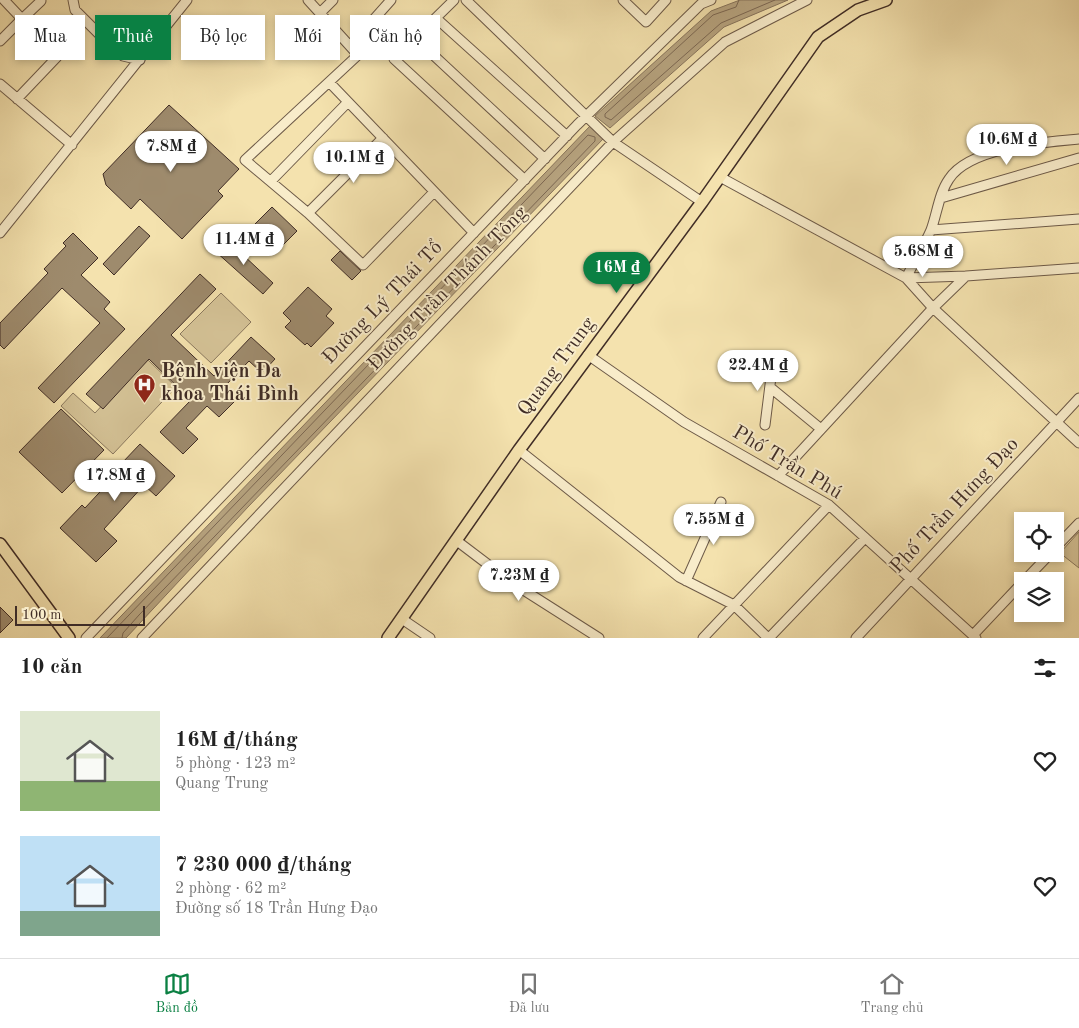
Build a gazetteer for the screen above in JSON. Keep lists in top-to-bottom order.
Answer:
{
  "streets": {
    "main road": ["Quang Trung"],
    "street": [
      "Đường Trần Thánh Tông",
      "Đường Lý Thái Tổ",
      "Phố Trần Phú",
      "Phố Trần Hưng Đạo"
    ]
  },
  "crossings": [
    ["Quang Trung", "Phố Trần Phú"],
    ["Phố Trần Phú", "Phố Trần Hưng Đạo"]
  ],
  "places": {
    "hospital": ["Bệnh viện Đa khoa Thái Bình"]
  },
  "scale_bar": "100 m",
  "page": {
    "chip": [
      "Mua",
      "Thuê",
      "Bộ lọc",
      "Mới",
      "Căn hộ"
    ],
    "price": [
      "10.6M ₫",
      "7.8M ₫",
      "10.1M ₫",
      "11.4M ₫",
      "5.68M ₫",
      "16M ₫",
      "22.4M ₫",
      "17.8M ₫",
      "7.55M ₫",
      "7.23M ₫"
    ],
    "scale": "100 m",
    "heading": "10 căn",
    "list": [
      {
        "name": "16M ₫/tháng",
        "note": "5 phòng · 123 m² · Quang Trung"
      },
      {
        "name": "7 230 000 ₫/tháng",
        "note": "2 phòng · 62 m² · Đường số 18 Trần Hưng Đạo"
      }
    ],
    "tabs": ["Bản đồ", "Đã lưu", "Trang chủ"]
  }
}
